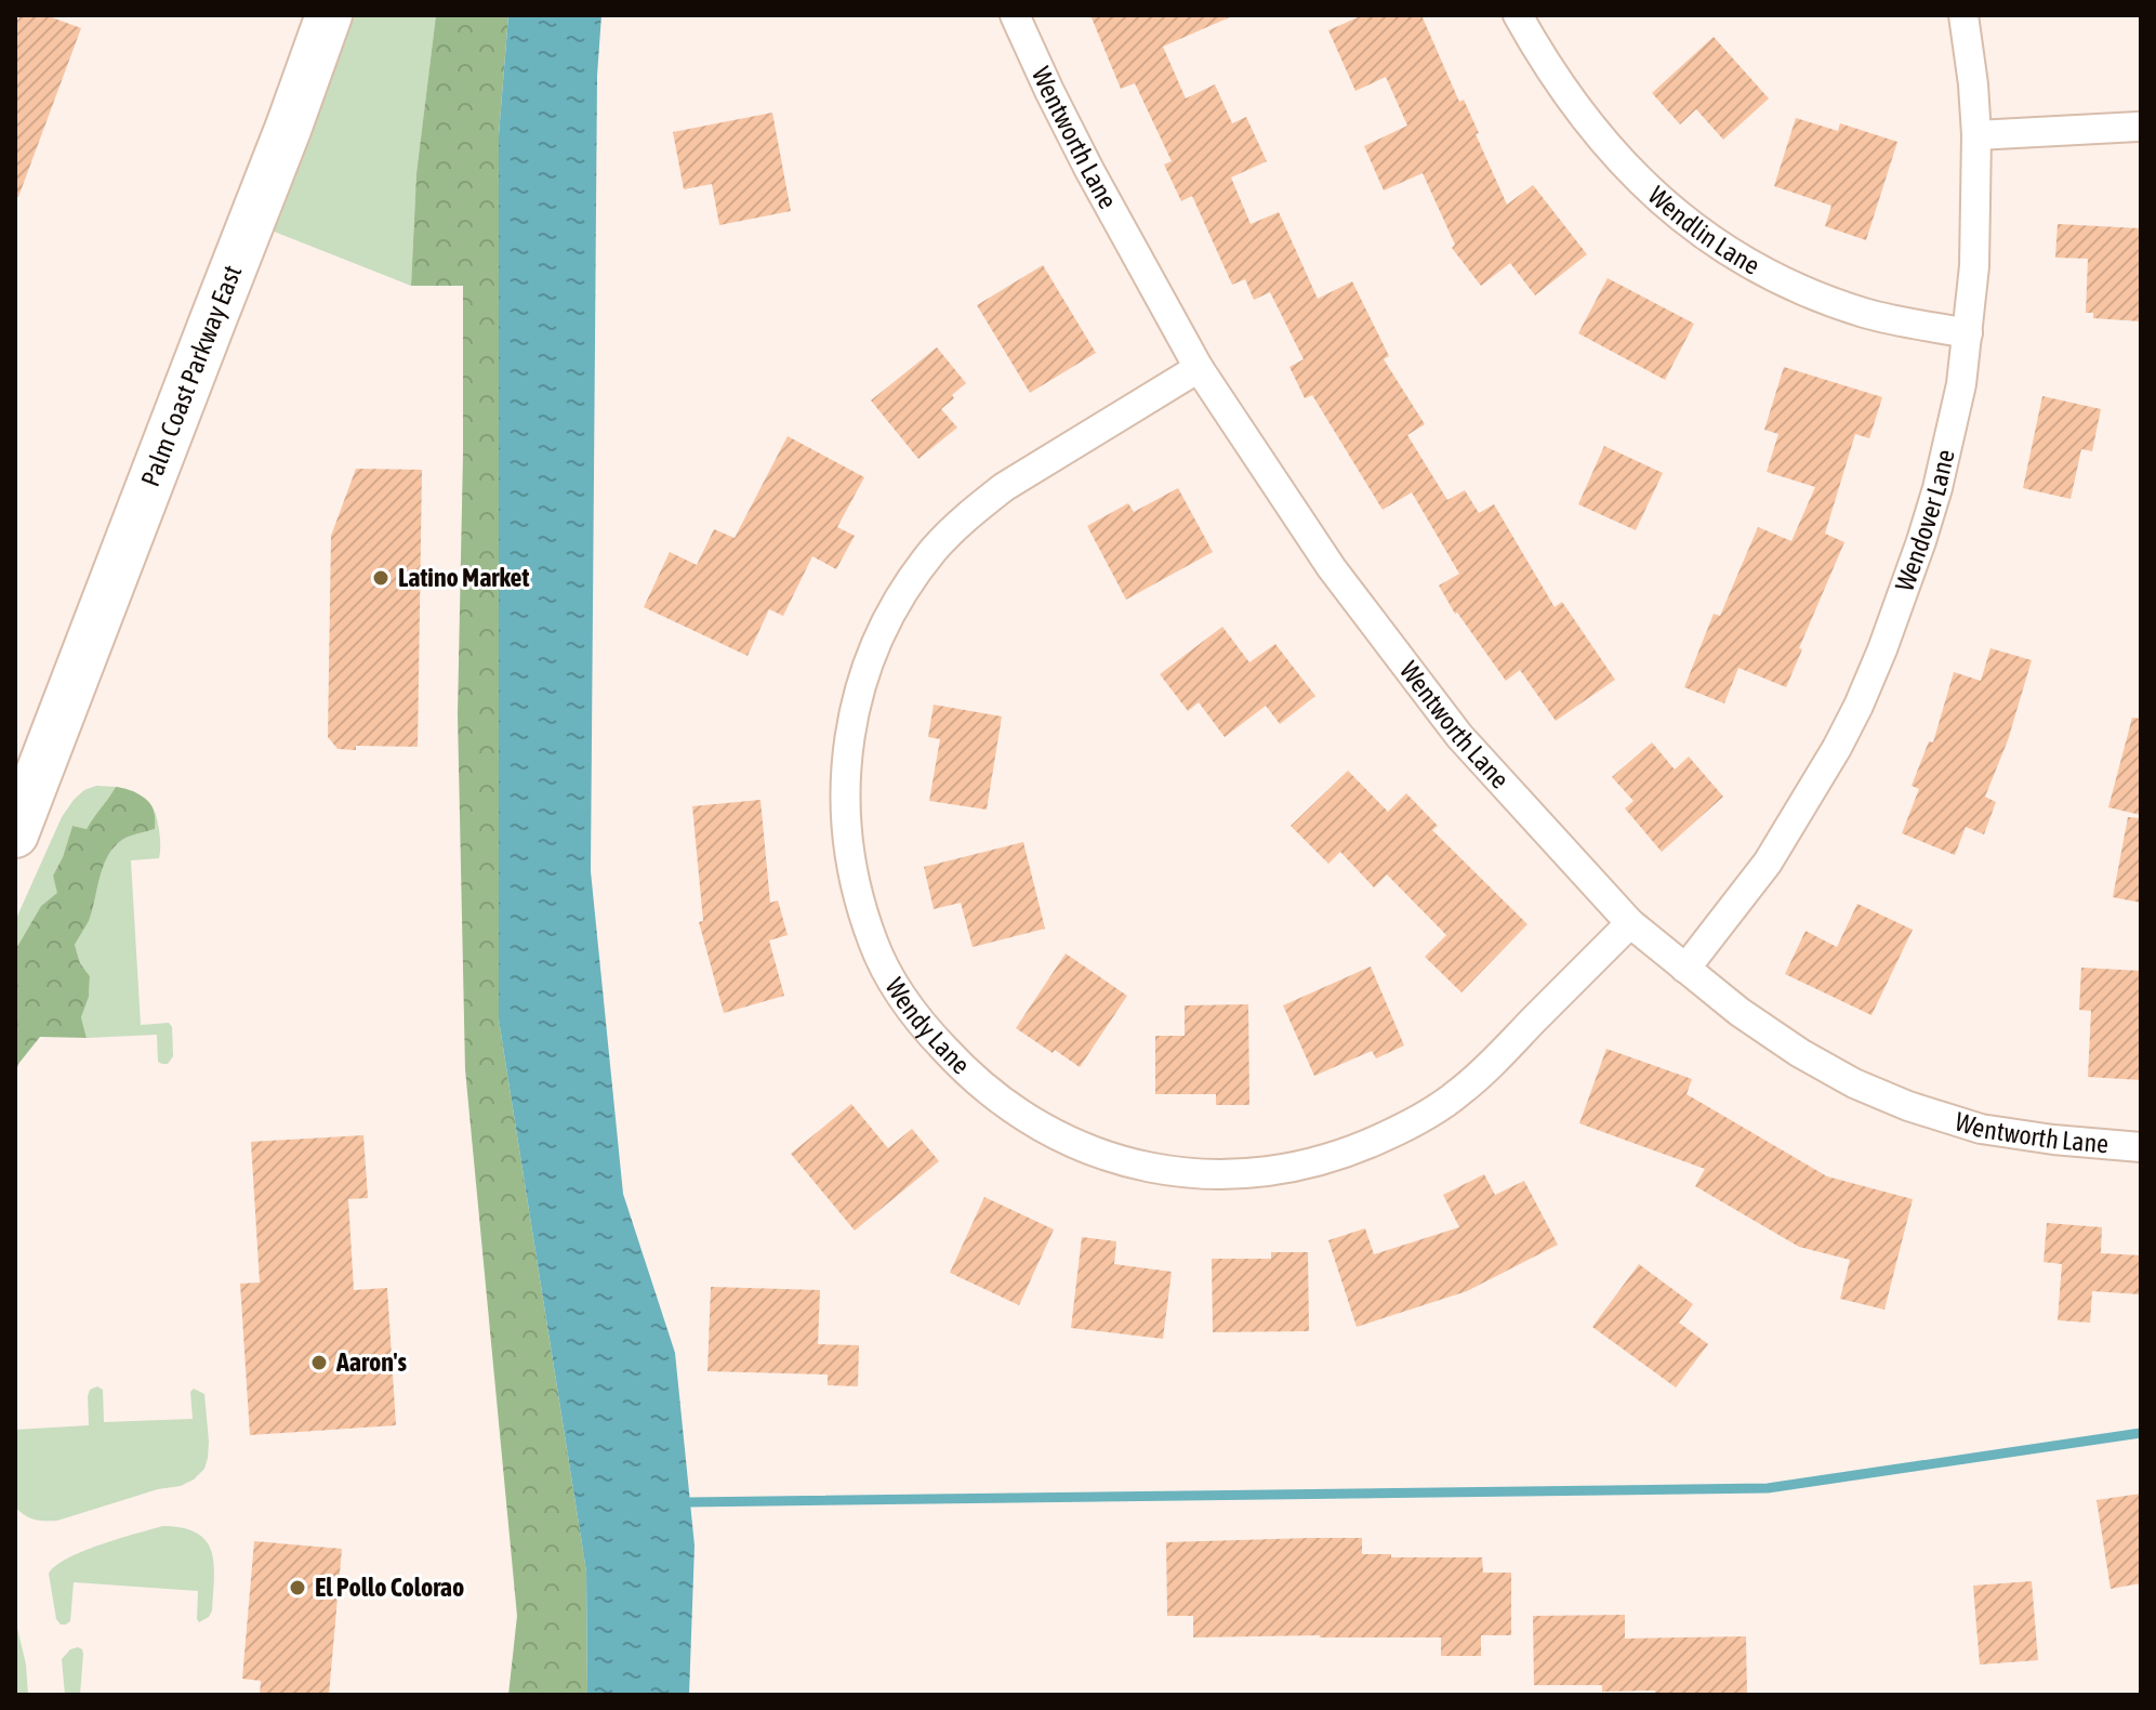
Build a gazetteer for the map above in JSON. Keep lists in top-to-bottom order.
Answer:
{
  "streets": {
    "main road": ["Palm Coast Parkway East"],
    "street": [
      "Wentworth Lane",
      "Wendlin Lane",
      "Wendover Lane",
      "Wendy Lane"
    ]
  },
  "crossings": [
    ["Wentworth Lane", "Wendover Lane"],
    ["Wentworth Lane", "Wendy Lane"],
    ["Wendlin Lane", "Wendover Lane"]
  ],
  "places": ["Latino Market", "Aaron's", "El Pollo Colorao"]
}
